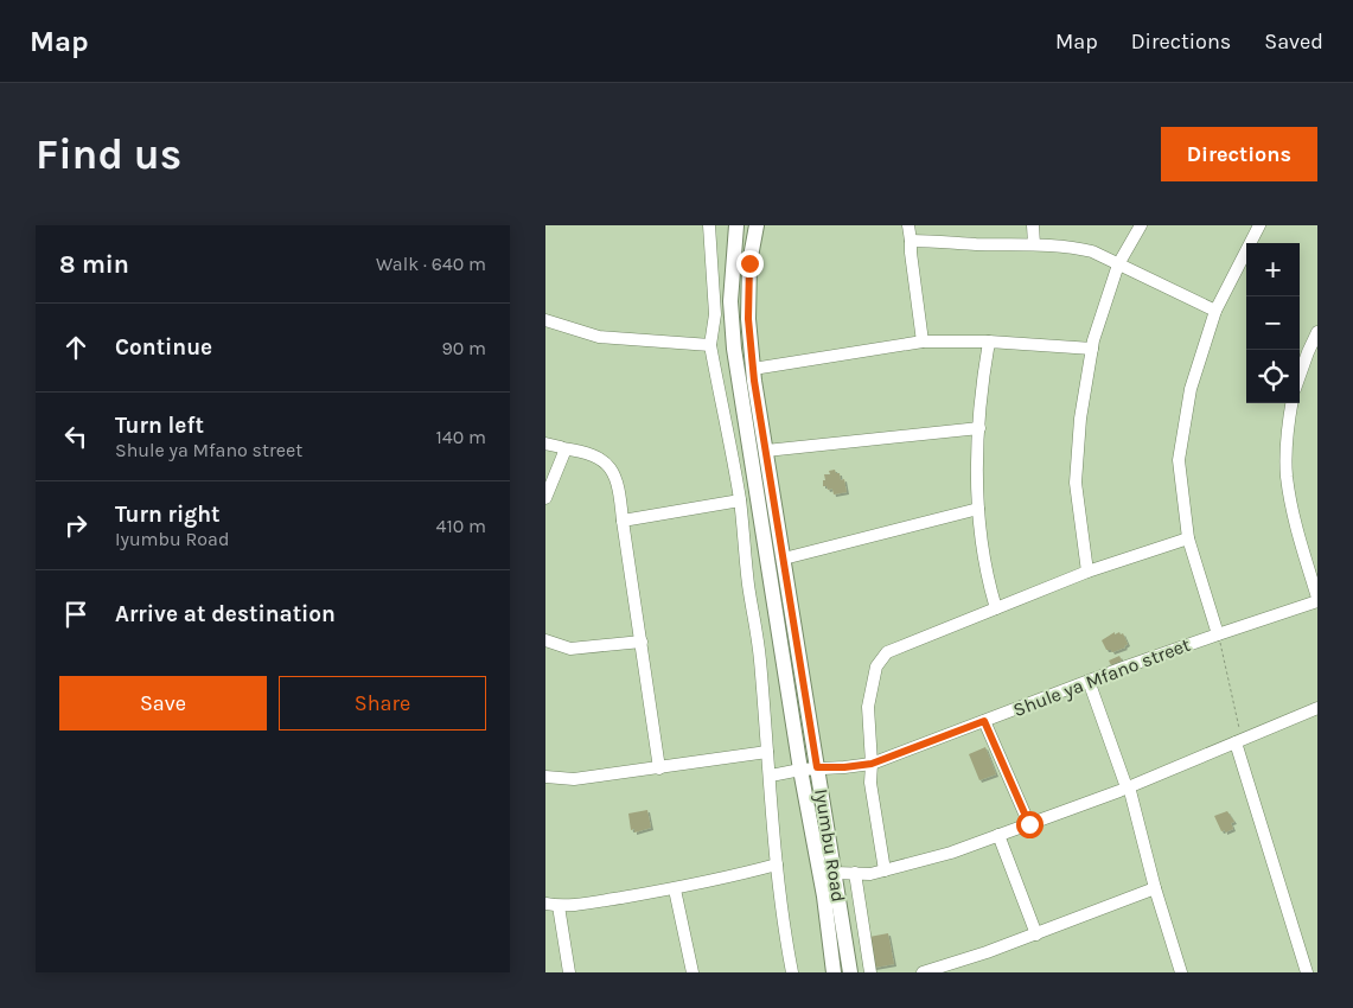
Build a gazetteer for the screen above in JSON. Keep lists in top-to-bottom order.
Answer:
{
  "streets": {
    "main road": ["Iyumbu Road"],
    "street": ["Shule ya Mfano street"]
  },
  "crossings": [
    ["Shule ya Mfano street", "Iyumbu Road"]
  ],
  "page": {
    "header": "Map",
    "nav": ["Map", "Directions", "Saved"],
    "buttons": [
      "Directions",
      ["Save", "Share"]
    ],
    "title": "Find us",
    "heading": ["8 min", "Walk · 640 m"],
    "map_buttons": ["+", "−"],
    "list": [
      ["Continue", "90 m"],
      ["Turn left", "Shule ya Mfano street", "140 m"],
      ["Turn right", "Iyumbu Road", "410 m"],
      "Arrive at destination"
    ]
  }
}
